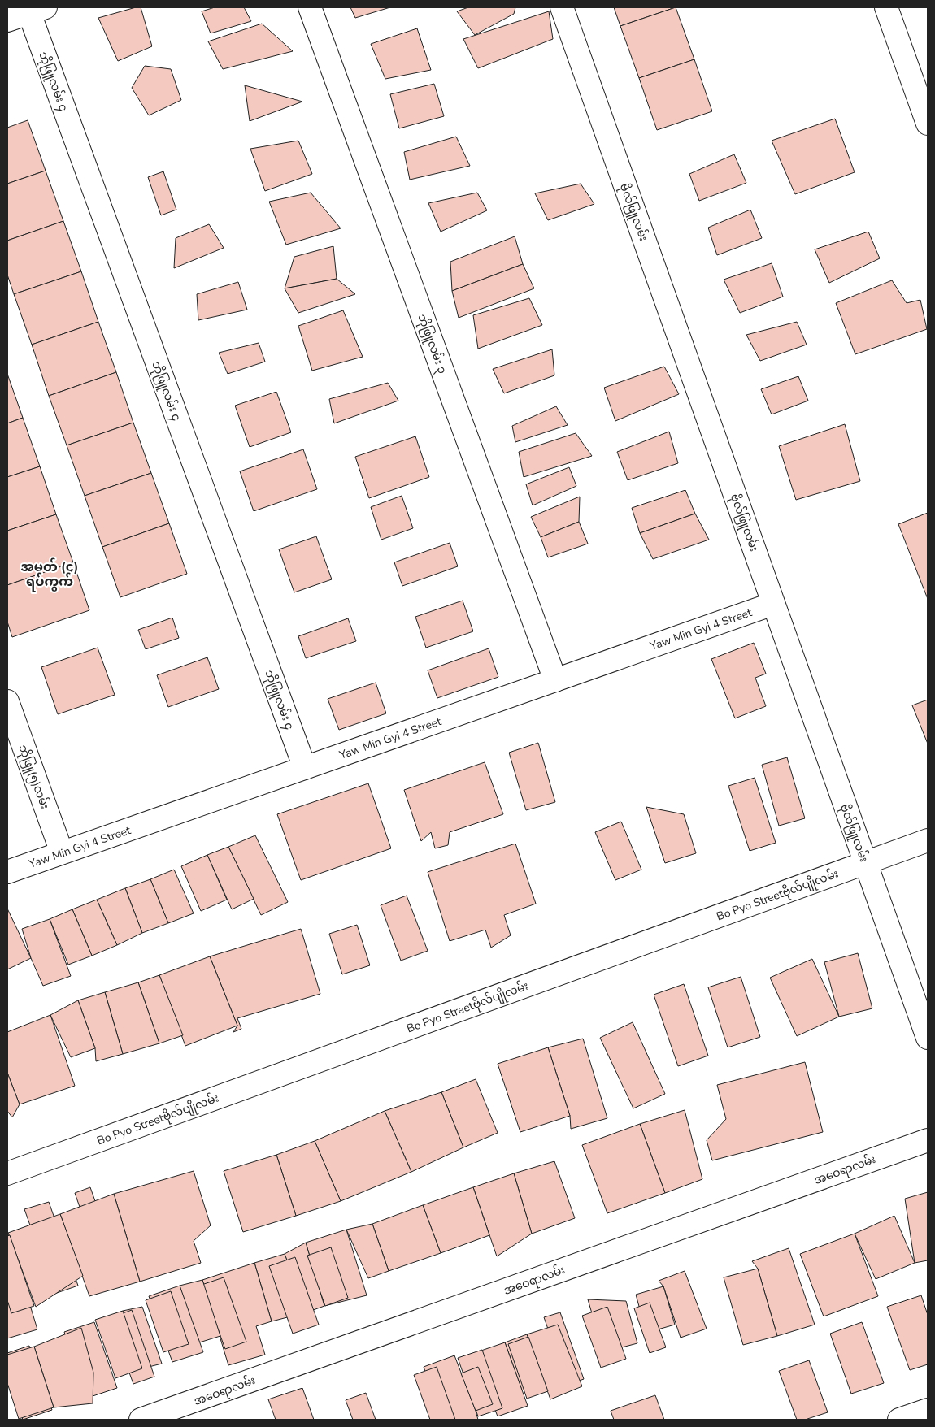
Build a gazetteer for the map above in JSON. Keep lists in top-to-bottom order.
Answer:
{
  "streets": {
    "street": [
      "ဘိုဖြူလမ်း ၄",
      "ဗိုလ်ဖြူလမ်း",
      "ဘိုဖြူလမ်း ၃",
      "Yaw Min Gyi 4 Street",
      "ဘိုဖြူ(၅)လမ်း",
      "Bo Pyo Streetဗိုလ်ပျိုလမ်း",
      "အဝေရာလမ်း"
    ]
  },
  "crossings": [
    ["ဘိုဖြူလမ်း ၄", "Yaw Min Gyi 4 Street"],
    ["ဗိုလ်ဖြူလမ်း", "Yaw Min Gyi 4 Street"],
    ["ဗိုလ်ဖြူလမ်း", "Bo Pyo Streetဗိုလ်ပျိုလမ်း"],
    ["ဘိုဖြူလမ်း ၃", "Yaw Min Gyi 4 Street"],
    ["Yaw Min Gyi 4 Street", "ဘိုဖြူ(၅)လမ်း"]
  ],
  "districts": ["အမှတ် (၄) ရပ်ကွက်"]
}
